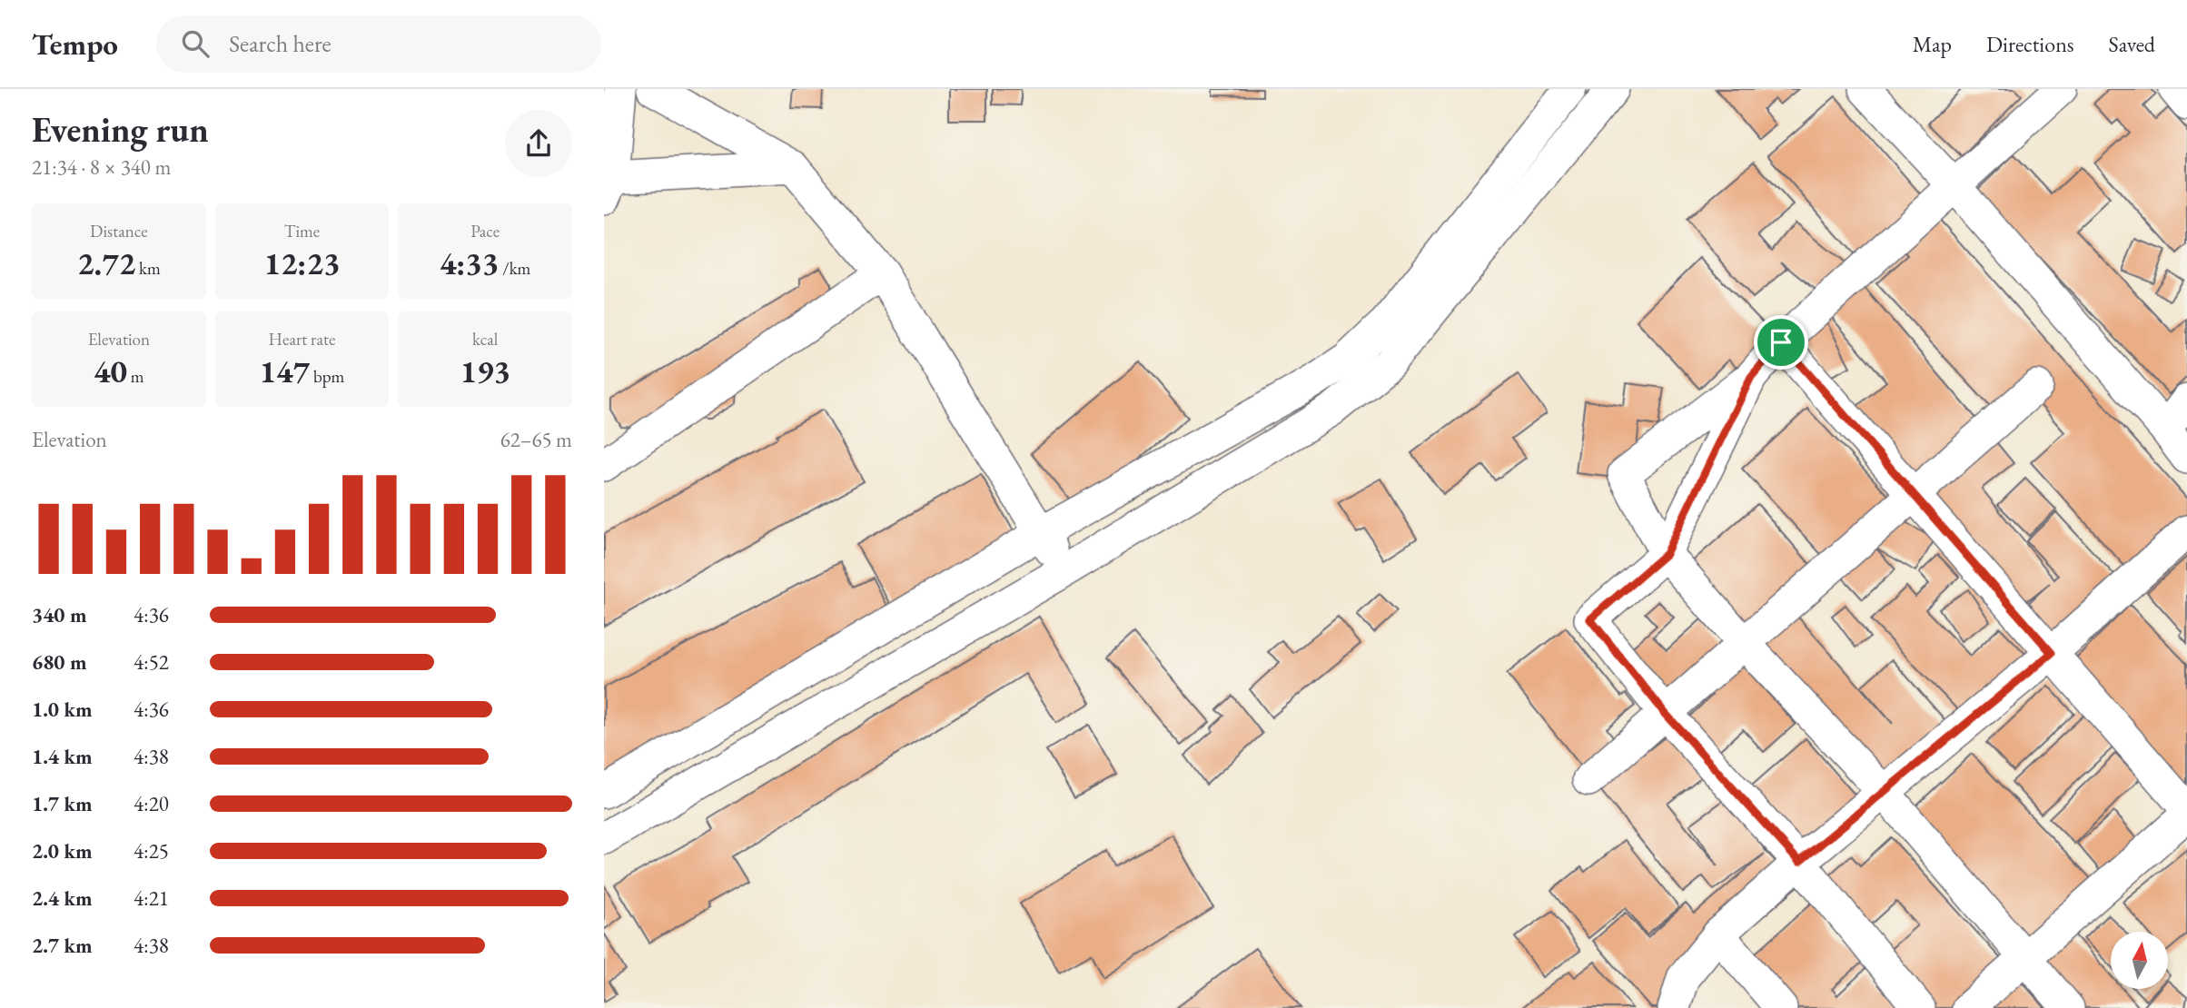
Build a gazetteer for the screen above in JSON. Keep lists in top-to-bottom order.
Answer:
{
  "north": "top",
  "page": {
    "header": "Tempo",
    "search": "Search here",
    "nav": ["Map", "Directions", "Saved"],
    "heading": ["Evening run", "21:34 · 8 × 340 m"],
    "stats": [
      ["Distance", "2.72 km"],
      ["Time", "12:23"],
      ["Pace", "4:33 /km"],
      ["Elevation", "40 m"],
      ["Heart rate", "147 bpm"],
      ["kcal", "193"]
    ],
    "chart": ["Elevation", "62–65 m"],
    "list": [
      {
        "name": "340 m",
        "note": "4:36"
      },
      {
        "name": "680 m",
        "note": "4:52"
      },
      {
        "name": "1.0 km",
        "note": "4:36"
      },
      {
        "name": "1.4 km",
        "note": "4:38"
      },
      {
        "name": "1.7 km",
        "note": "4:20"
      },
      {
        "name": "2.0 km",
        "note": "4:25"
      },
      {
        "name": "2.4 km",
        "note": "4:21"
      },
      {
        "name": "2.7 km",
        "note": "4:38"
      }
    ]
  }
}
